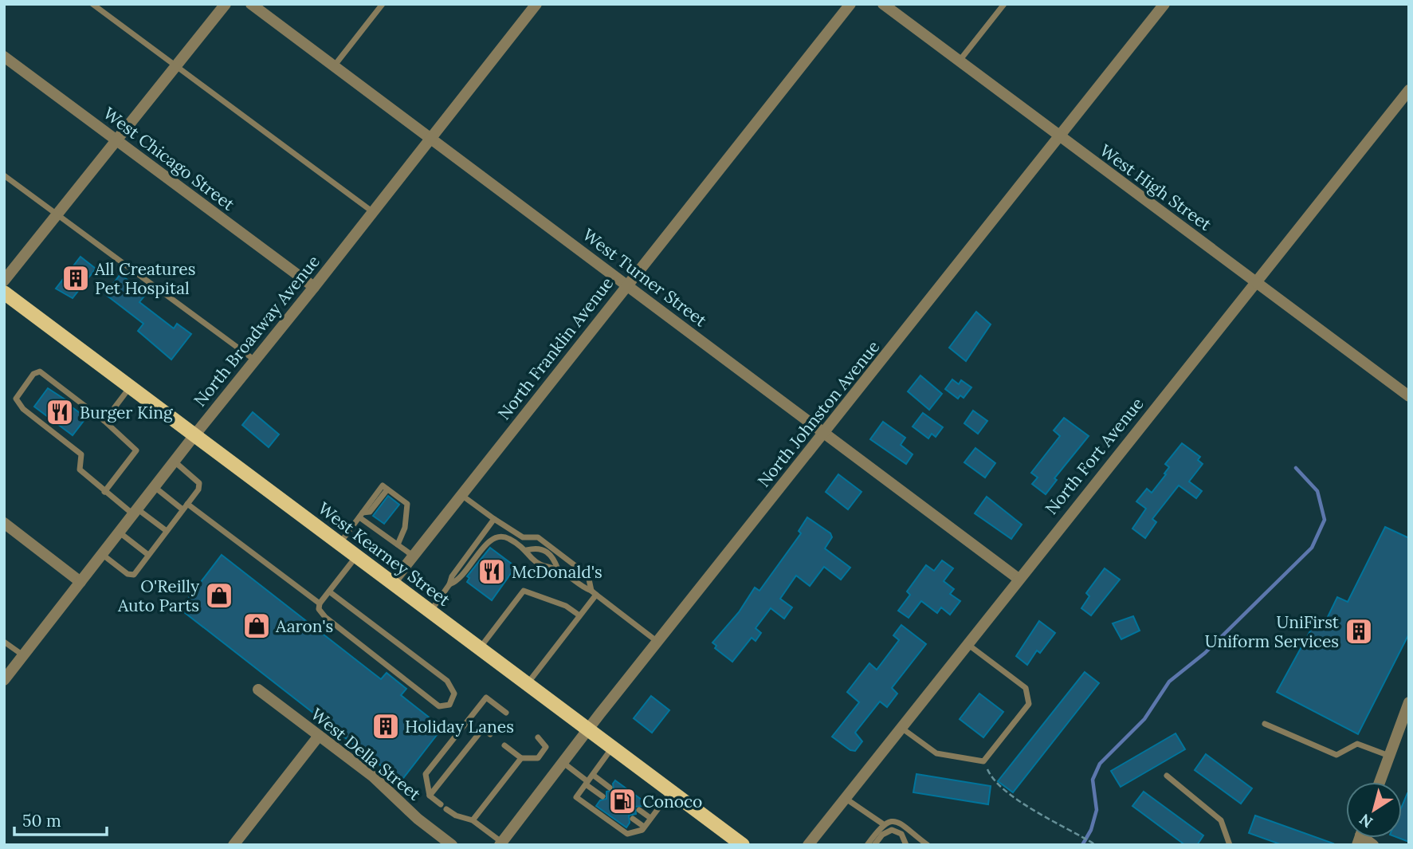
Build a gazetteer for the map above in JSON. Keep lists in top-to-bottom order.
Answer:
{
  "streets": {
    "main road": ["West Kearney Street"],
    "street": [
      "West Chicago Street",
      "West High Street",
      "West Turner Street",
      "North Broadway Avenue",
      "North Franklin Avenue",
      "North Johnston Avenue",
      "North Fort Avenue",
      "West Della Street"
    ]
  },
  "crossings": [
    ["West Chicago Street", "North Broadway Avenue"],
    ["West High Street", "North Johnston Avenue"],
    ["West High Street", "North Fort Avenue"],
    ["West Turner Street", "North Broadway Avenue"],
    ["West Turner Street", "North Franklin Avenue"],
    ["West Turner Street", "North Johnston Avenue"],
    ["West Turner Street", "North Fort Avenue"],
    ["North Broadway Avenue", "West Kearney Street"],
    ["North Franklin Avenue", "West Kearney Street"],
    ["North Johnston Avenue", "West Kearney Street"]
  ],
  "places": {
    "building": ["All Creatures Pet Hospital", "UniFirst Uniform Services", "Holiday Lanes"],
    "restaurant": ["Burger King", "McDonald's"],
    "shop": ["O'Reilly Auto Parts", "Aaron's"],
    "fuel station": ["Conoco"]
  },
  "scale_bar": "50 m",
  "north": "bottom left"
}
